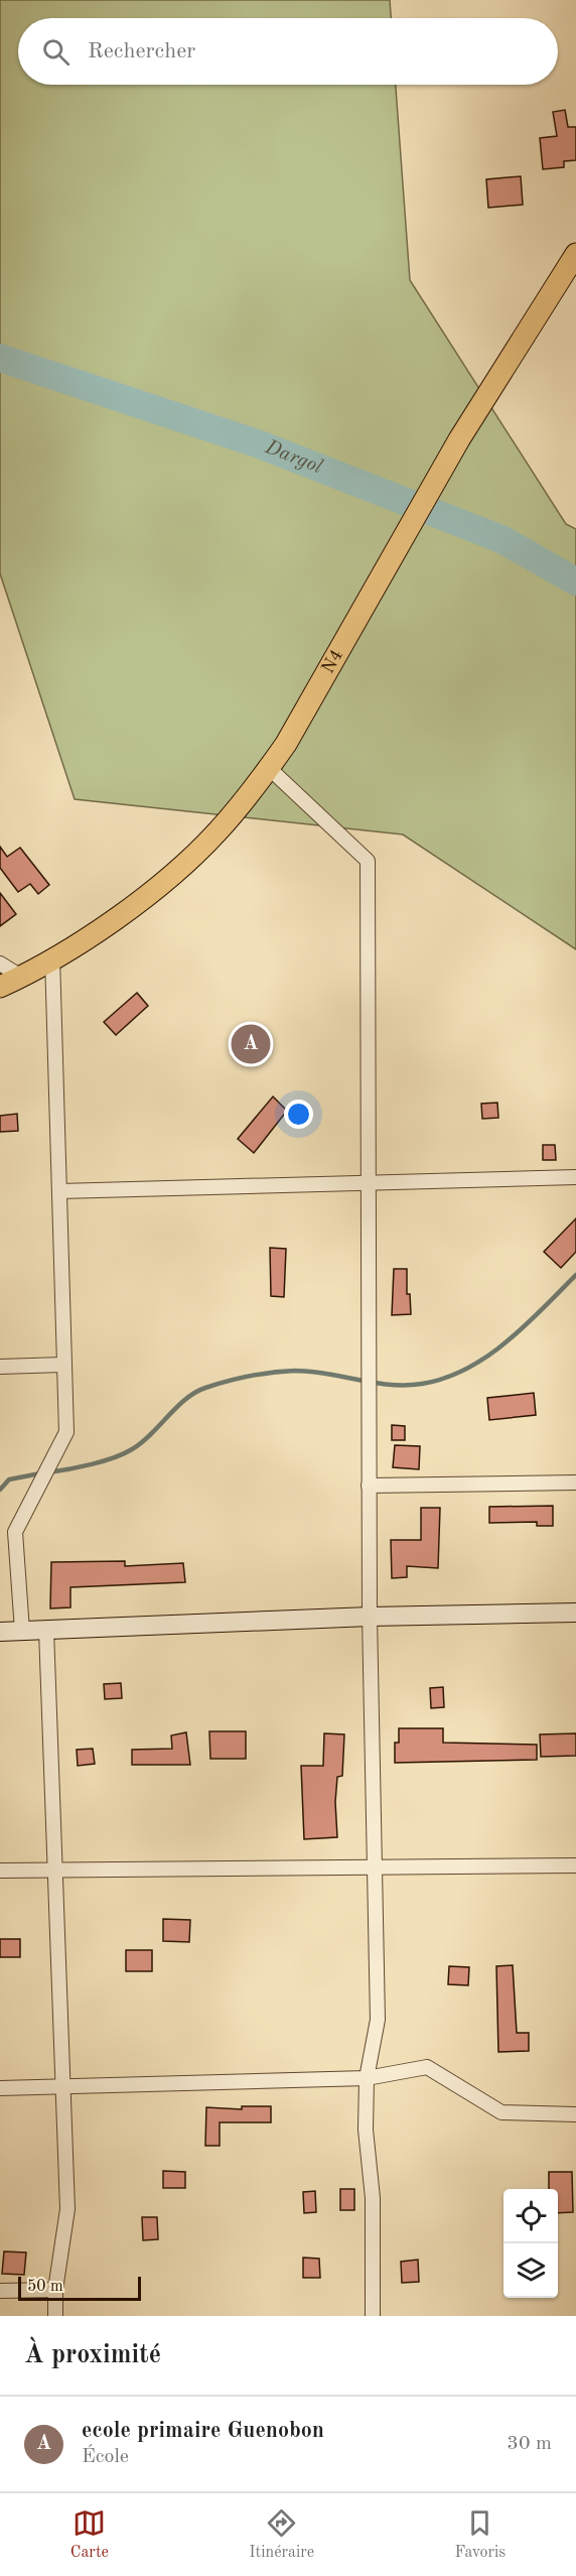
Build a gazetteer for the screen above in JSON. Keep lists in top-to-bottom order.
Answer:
{
  "streets": {
    "main road": ["N4"]
  },
  "water": ["Dargol"],
  "scale_bar": "50 m",
  "page": {
    "search": "Rechercher",
    "pins": "A",
    "scale": "50 m",
    "heading": "À proximité",
    "list": [
      {
        "mark": "A",
        "name": "ecole primaire Guenobon",
        "note": "École",
        "value": "30 m"
      }
    ],
    "nav": ["Carte", "Itinéraire", "Favoris"]
  }
}
